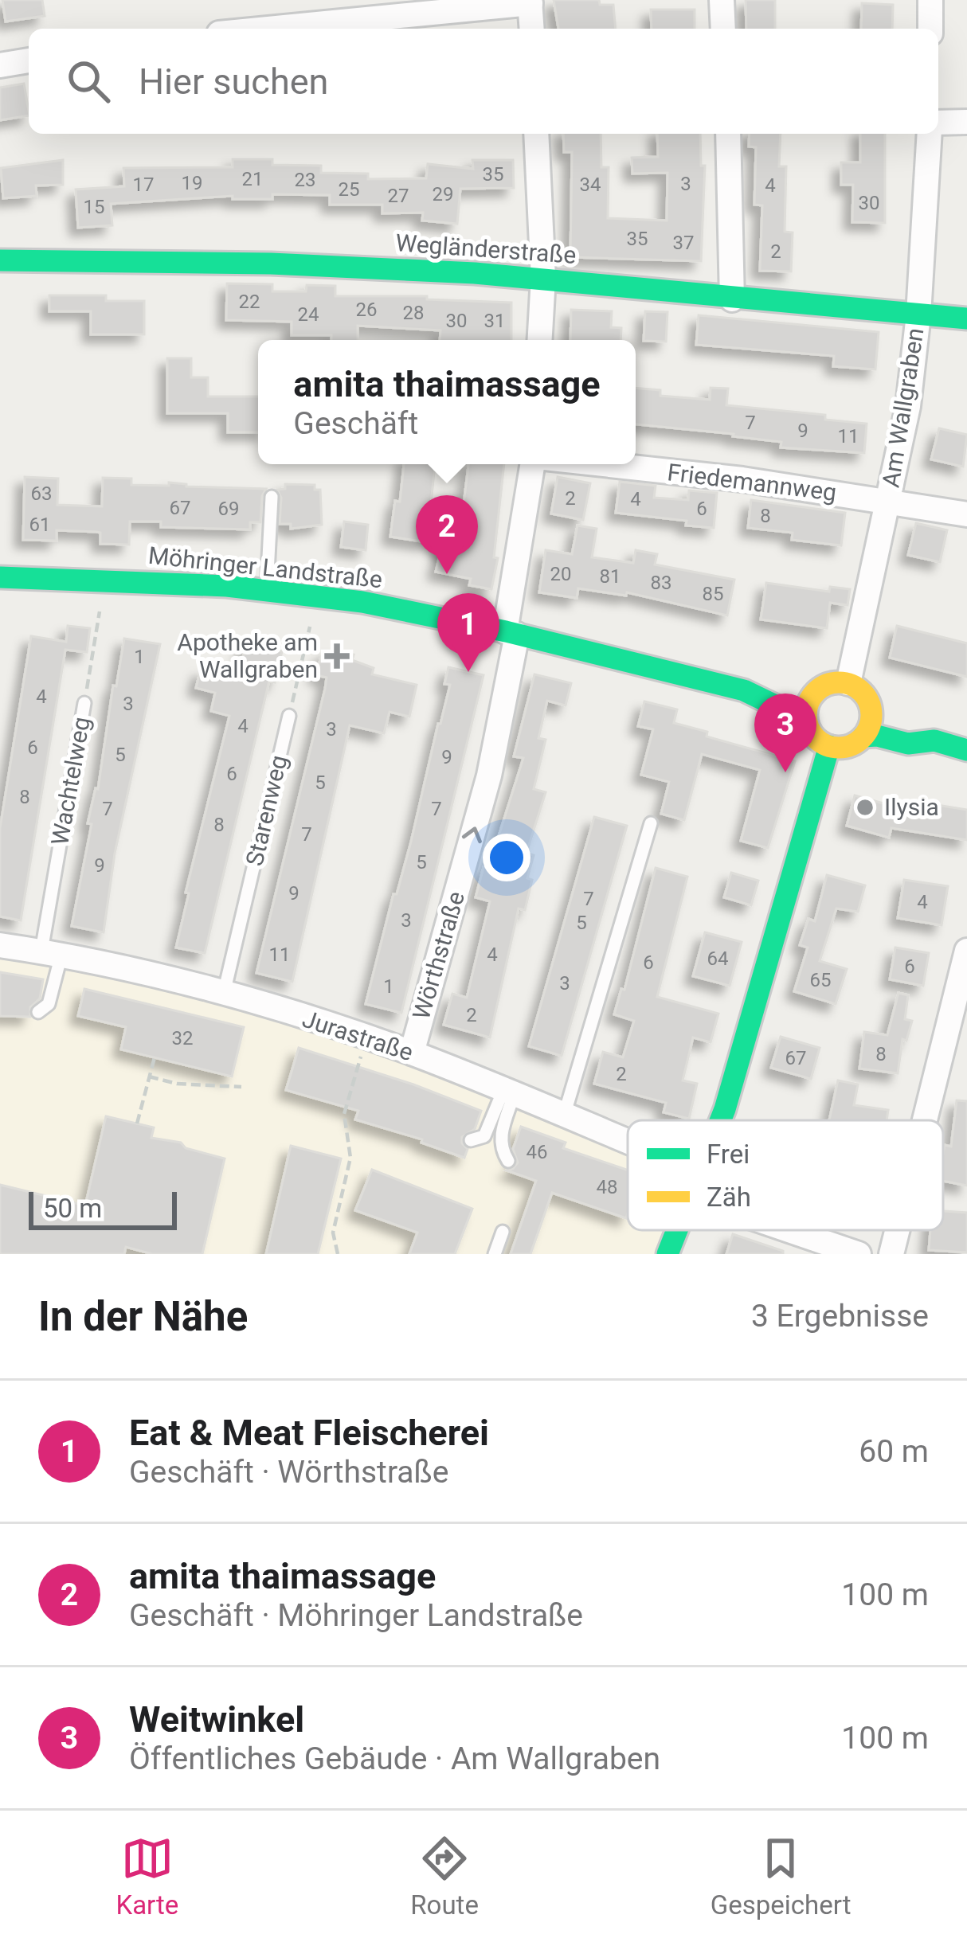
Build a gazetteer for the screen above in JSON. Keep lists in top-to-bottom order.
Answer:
{
  "streets": {
    "street": [
      "Wegländerstraße",
      "Am Wallgraben",
      "Friedemannweg",
      "Möhringer Landstraße",
      "Wörthstraße",
      "Jurastraße"
    ],
    "lane": ["Wachtelweg", "Starenweg"]
  },
  "crossings": [
    ["Wegländerstraße", "Am Wallgraben"],
    ["Am Wallgraben", "Friedemannweg"],
    ["Am Wallgraben", "Möhringer Landstraße"],
    ["Möhringer Landstraße", "Wörthstraße"],
    ["Wachtelweg", "Jurastraße"],
    ["Starenweg", "Jurastraße"],
    ["Wörthstraße", "Jurastraße"]
  ],
  "one_way": ["Wörthstraße"],
  "places": {
    "health": ["Apotheke am Wallgraben"],
    "other": ["Ilysia"]
  },
  "house_numbers": [
    "35",
    "21",
    "23",
    "19",
    "3",
    "17",
    "34",
    "4",
    "25",
    "29",
    "27",
    "30",
    "15",
    "35",
    "37",
    "2",
    "22",
    "26",
    "28",
    "24",
    "30",
    "31",
    "7",
    "9",
    "11",
    "63",
    "2",
    "4",
    "67",
    "69",
    "6",
    "8",
    "61",
    "20",
    "81",
    "83",
    "85",
    "1",
    "4",
    "3",
    "4",
    "3",
    "6",
    "5",
    "9",
    "6",
    "5",
    "8",
    "7",
    "7",
    "8",
    "7",
    "5",
    "9",
    "9",
    "7",
    "4",
    "3",
    "5",
    "11",
    "4",
    "64",
    "6",
    "6",
    "65",
    "3",
    "1",
    "2",
    "32",
    "8",
    "67",
    "2",
    "46",
    "48"
  ],
  "legend": ["Frei", "Zäh"],
  "scale_bar": "50 m",
  "page": {
    "search": "Hier suchen",
    "popup": ["amita thaimassage", "Geschäft"],
    "pins": ["2", "1", "3"],
    "scale": "50 m",
    "heading": ["In der Nähe", "3 Ergebnisse"],
    "list": [
      {
        "mark": "1",
        "name": "Eat & Meat Fleischerei",
        "note": "Geschäft · Wörthstraße",
        "value": "60 m"
      },
      {
        "mark": "2",
        "name": "amita thaimassage",
        "note": "Geschäft · Möhringer Landstraße",
        "value": "100 m"
      },
      {
        "mark": "3",
        "name": "Weitwinkel",
        "note": "Öffentliches Gebäude · Am Wallgraben",
        "value": "100 m"
      }
    ],
    "nav": ["Karte", "Route", "Gespeichert"]
  }
}
